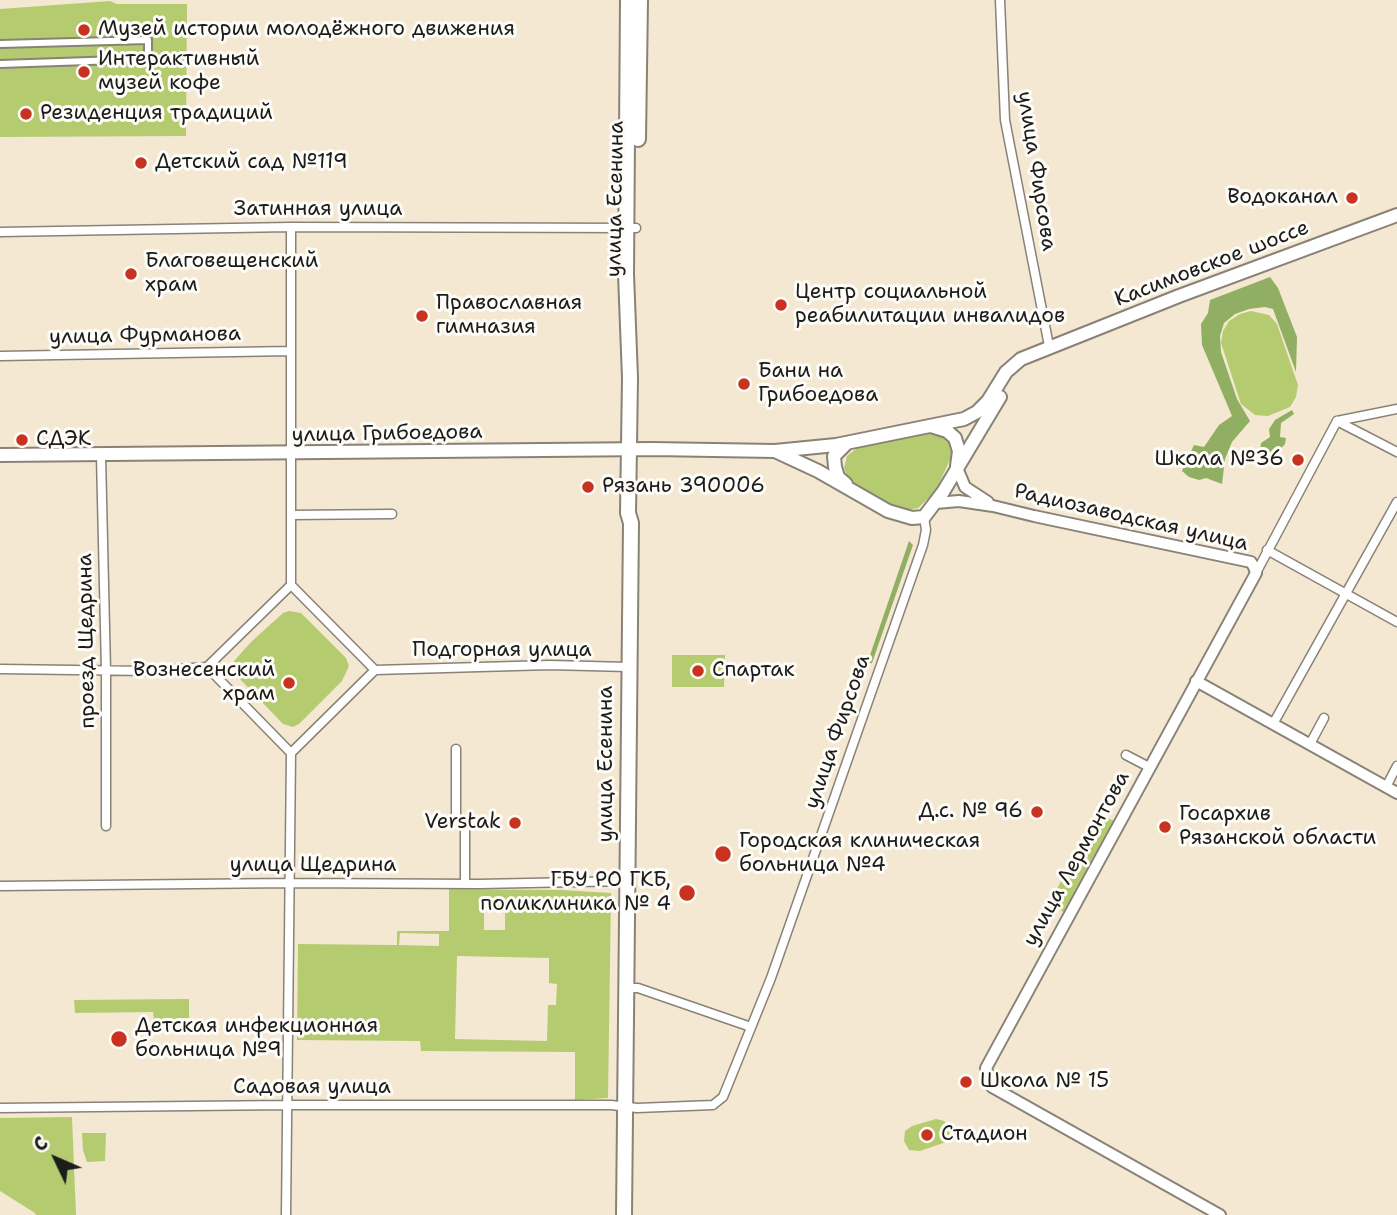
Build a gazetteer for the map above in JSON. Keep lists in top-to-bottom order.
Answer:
{
  "streets": {
    "main road": ["улица Есенина", "Касимовское шоссе", "улица Грибоедова"],
    "street": [
      "улица Фирсова",
      "Затинная улица",
      "улица Фурманова",
      "Радиозаводская улица",
      "проезд Щедрина",
      "Подгорная улица",
      "улица Лермонтова",
      "улица Щедрина",
      "Садовая улица"
    ]
  },
  "crossings": [
    ["улица Фирсова", "улица Есенина"],
    ["улица Фирсова", "Касимовское шоссе"],
    ["улица Фирсова", "Садовая улица"],
    ["улица Есенина", "Затинная улица"],
    ["улица Есенина", "улица Грибоедова"],
    ["улица Есенина", "Подгорная улица"],
    ["улица Есенина", "улица Щедрина"],
    ["улица Есенина", "Садовая улица"],
    ["Касимовское шоссе", "улица Грибоедова"],
    ["улица Грибоедова", "проезд Щедрина"],
    ["Радиозаводская улица", "улица Лермонтова"]
  ],
  "places": [
    "Музей истории молодёжного движения",
    "Интерактивный музей кофе",
    "Резиденция традиций",
    "Детский сад №119",
    "Водоканал",
    "Благовещенский храм",
    "Центр социальной реабилитации инвалидов",
    "Православная гимназия",
    "Бани на Грибоедова",
    "СДЭК",
    "Школа №36",
    "Рязань 390006",
    "Спартак",
    "Вознесенский храм",
    "Д.с. № 96",
    "Verstak",
    "Госархив Рязанской области",
    "Городская клиническая больница №4",
    "ГБУ РО ГКБ, поликлиника № 4",
    "Детская инфекционная больница №9",
    "Школа № 15",
    "Стадион"
  ],
  "north": "top left"
}
